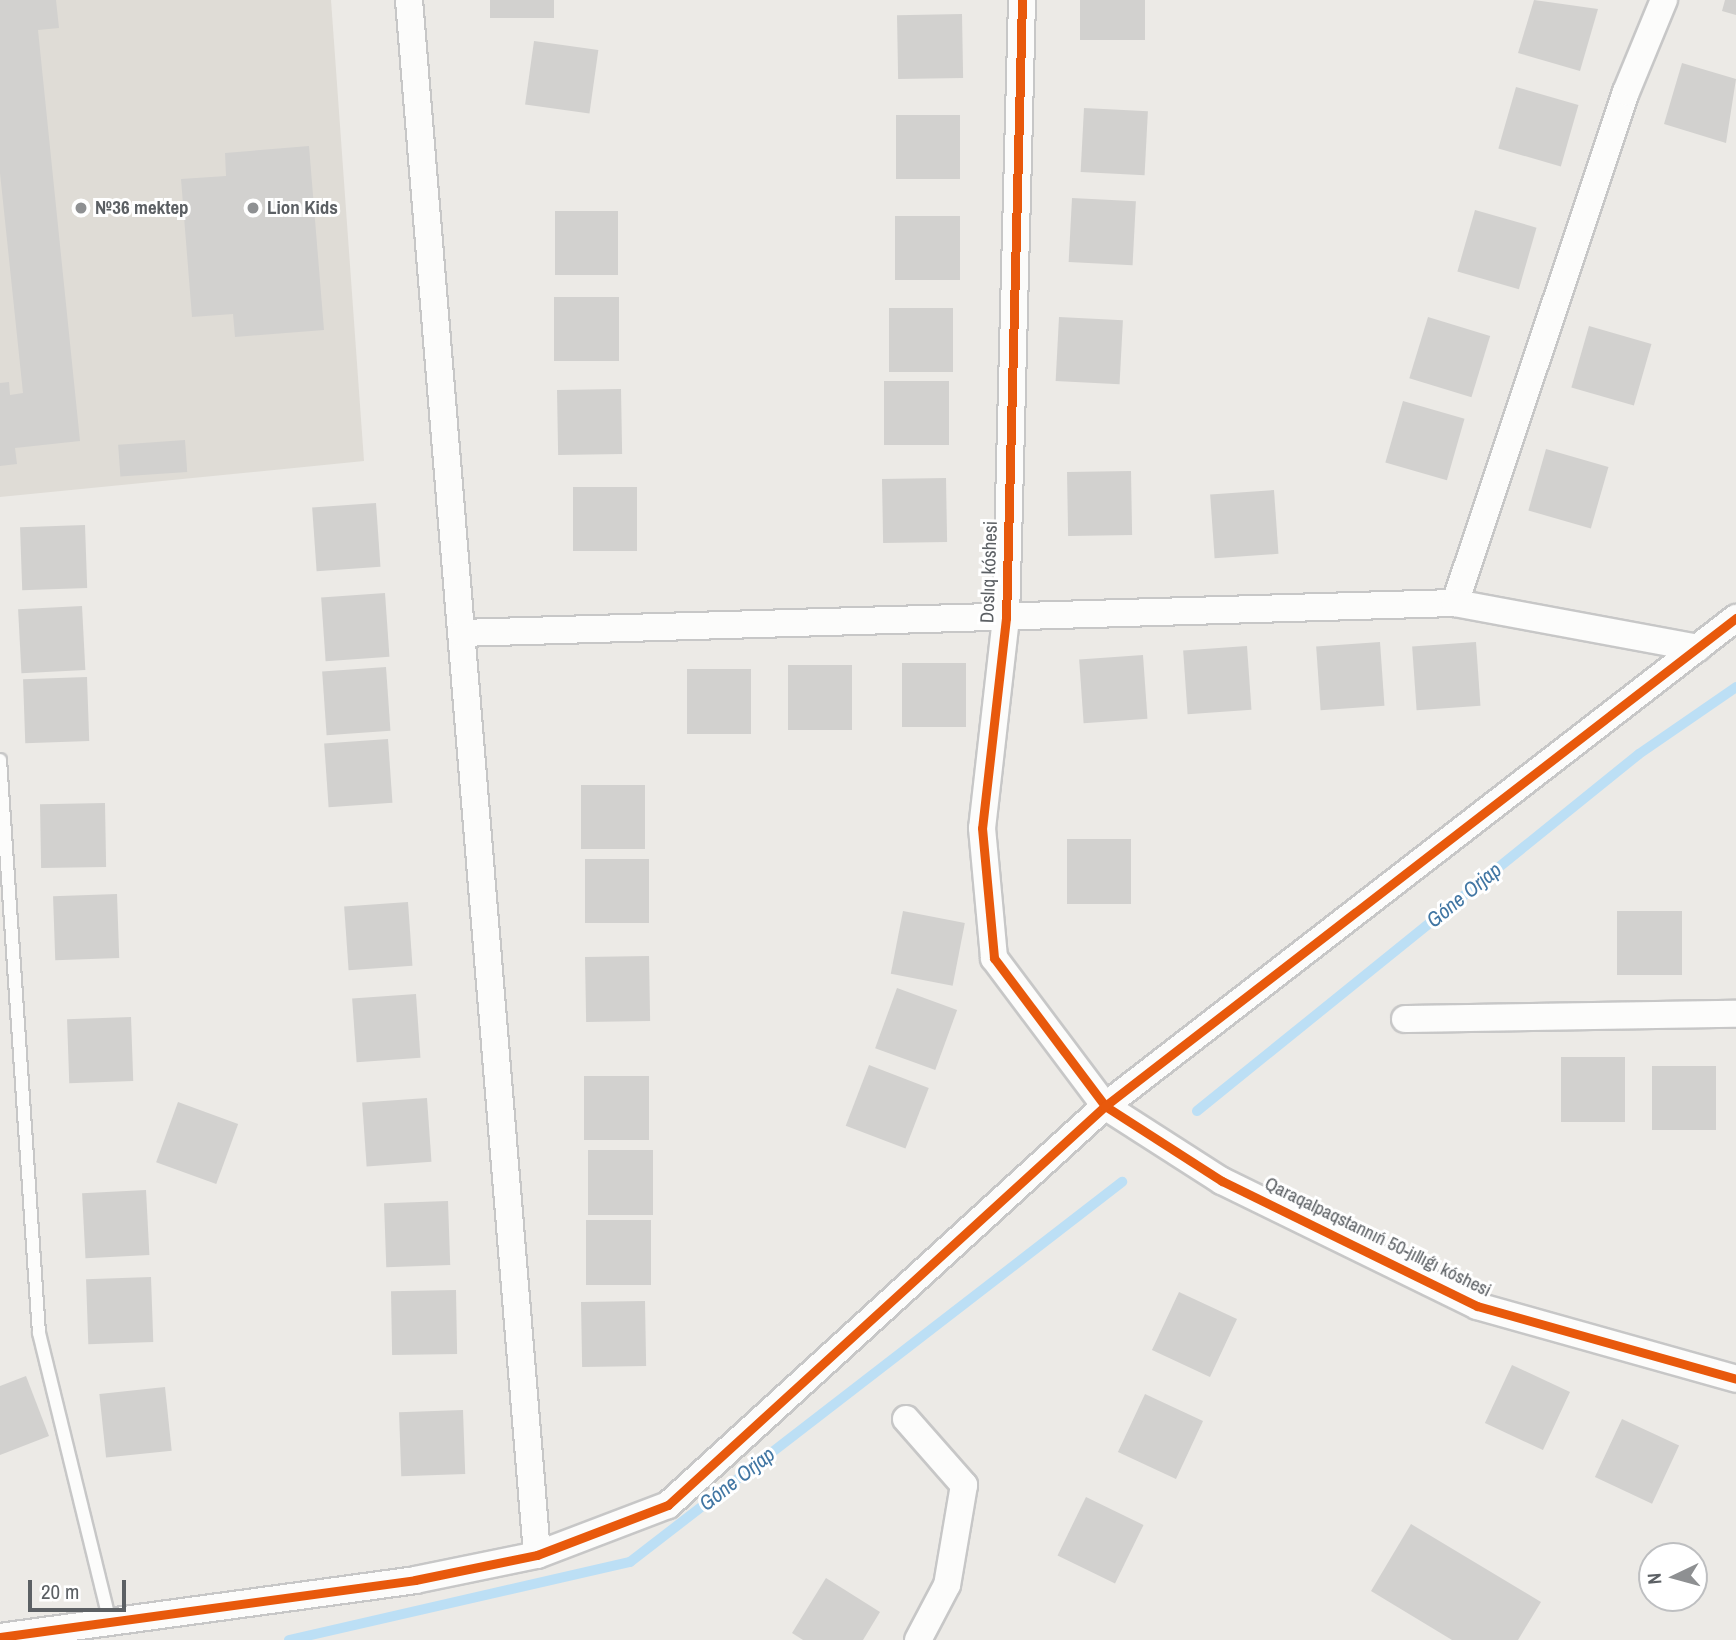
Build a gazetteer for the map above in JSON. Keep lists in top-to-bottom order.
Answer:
{
  "streets": {
    "street": ["Doslıq kóshesi", "Qaraqalpaqstannıń 50-jıllıǵı kóshesi"]
  },
  "crossings": [
    ["Doslıq kóshesi", "Qaraqalpaqstannıń 50-jıllıǵı kóshesi"]
  ],
  "water": ["Góne Orjap"],
  "places": ["№36 mektep", "Lion Kids"],
  "scale_bar": "20 m",
  "north": "left"
}
